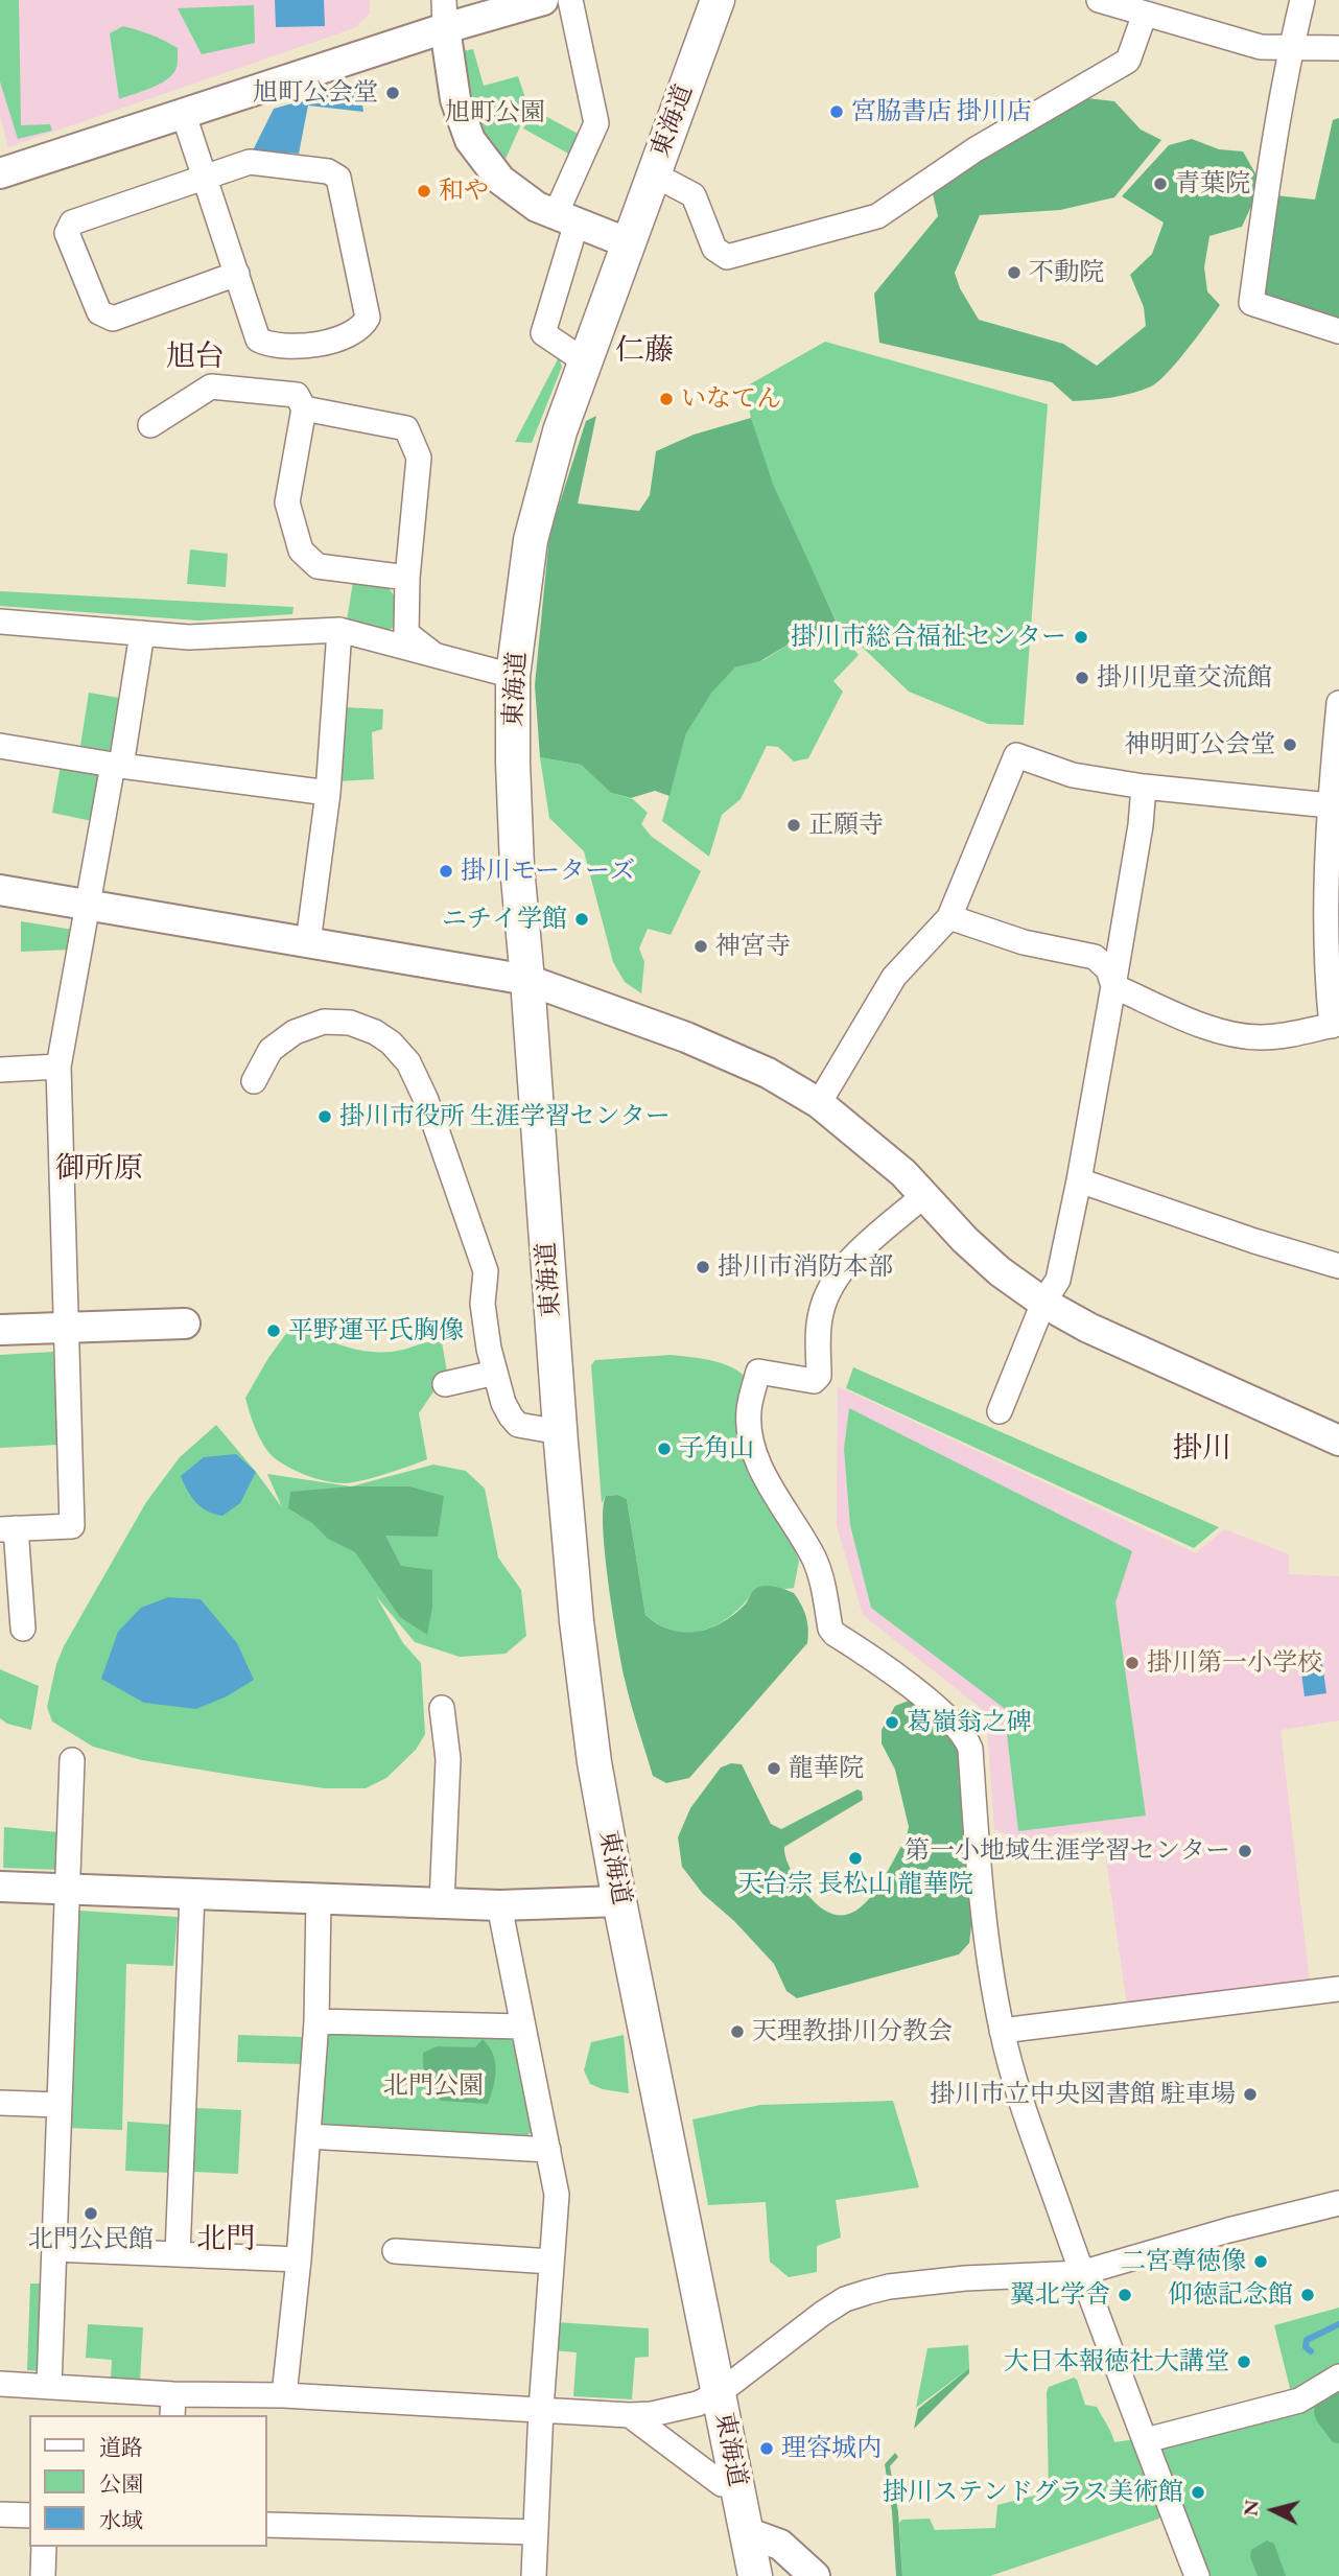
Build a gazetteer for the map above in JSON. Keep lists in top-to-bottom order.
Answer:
{
  "streets": {
    "main road": ["東海道"]
  },
  "districts": [
    "仁藤",
    "旭台",
    "御所原",
    "掛川",
    "北門"
  ],
  "parks": ["旭町公園", "北門公園"],
  "places": [
    "旭町公会堂",
    "宮脇書店 掛川店",
    "青葉院",
    "和や",
    "不動院",
    "いなてん",
    "掛川市総合福祉センター",
    "掛川児童交流館",
    "神明町公会堂",
    "正願寺",
    "掛川モーターズ",
    "ニチイ学館",
    "神宮寺",
    "掛川市役所 生涯学習センター",
    "掛川市消防本部",
    "平野運平氏胸像",
    "子角山",
    "掛川第一小学校",
    "葛嶺翁之碑",
    "龍華院",
    "第一小地域生涯学習センター",
    "天台宗 長松山 龍華院",
    "天理教掛川分教会",
    "掛川市立中央図書館 駐車場",
    "北門公民館",
    "二宮尊徳像",
    "翼北学舎",
    "仰徳記念館",
    "大日本報徳社大講堂",
    "理容城内",
    "掛川ステンドグラス美術館"
  ],
  "legend": ["道路", "公園", "水域"],
  "north": "left"
}
